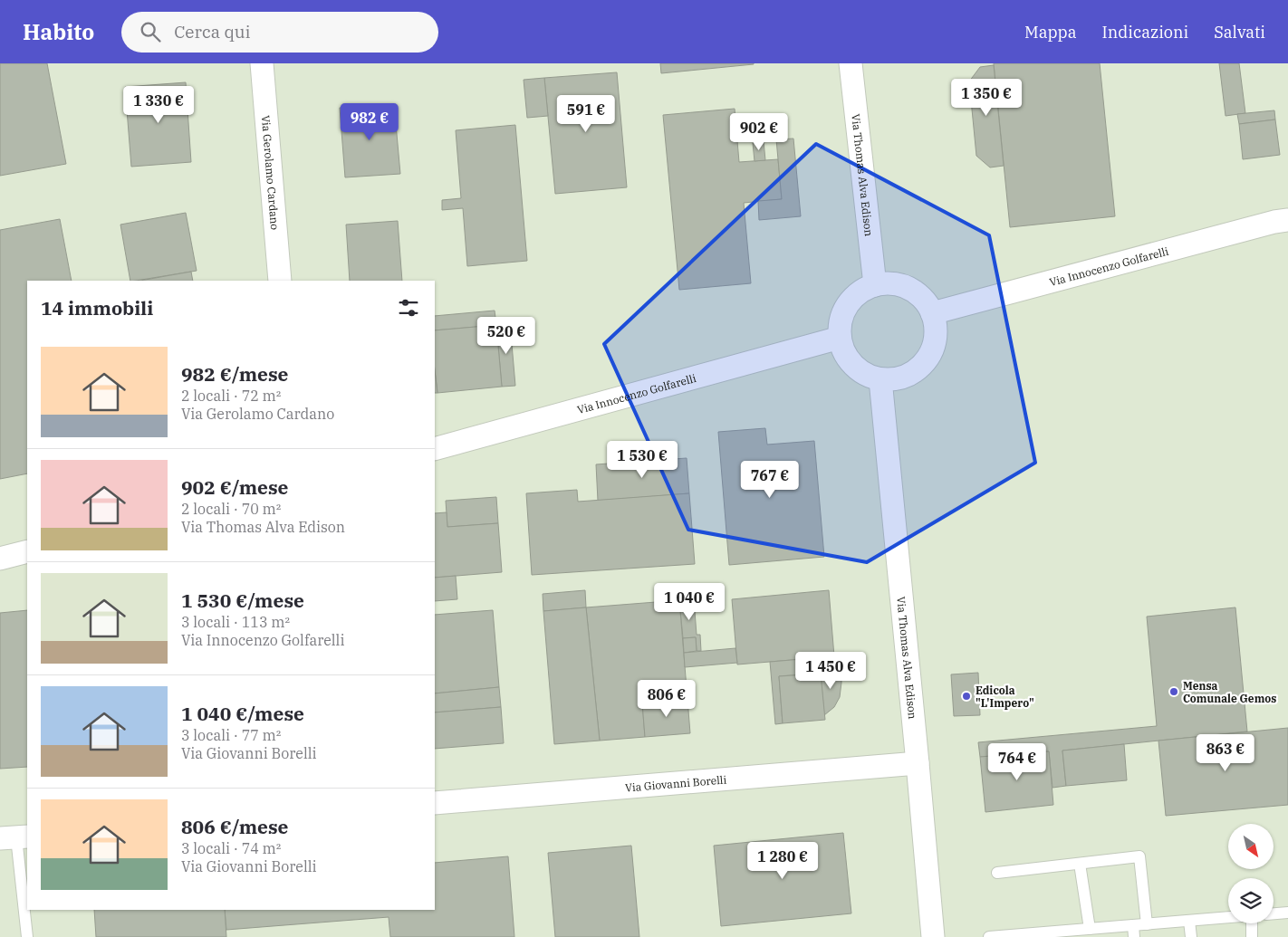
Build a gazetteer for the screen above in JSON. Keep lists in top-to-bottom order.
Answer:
{
  "streets": {
    "street": [
      "Via Gerolamo Cardano",
      "Via Thomas Alva Edison",
      "Via Innocenzo Golfarelli",
      "Via Giovanni Borelli"
    ]
  },
  "crossings": [
    ["Via Thomas Alva Edison", "Via Innocenzo Golfarelli"],
    ["Via Thomas Alva Edison", "Via Giovanni Borelli"]
  ],
  "places": ["Mensa Comunale Gemos", "Edicola \"L'Impero\""],
  "north": "bottom right",
  "page": {
    "header": "Habito",
    "search": "Cerca qui",
    "nav": ["Mappa", "Indicazioni", "Salvati"],
    "price": [
      "1 350 €",
      "1 330 €",
      "591 €",
      "982 €",
      "902 €",
      "520 €",
      "1 530 €",
      "767 €",
      "1 040 €",
      "1 450 €",
      "806 €",
      "863 €",
      "764 €",
      "1 280 €"
    ],
    "heading": "14 immobili",
    "list": [
      {
        "name": "982 €/mese",
        "note": "2 locali · 72 m² · Via Gerolamo Cardano"
      },
      {
        "name": "902 €/mese",
        "note": "2 locali · 70 m² · Via Thomas Alva Edison"
      },
      {
        "name": "1 530 €/mese",
        "note": "3 locali · 113 m² · Via Innocenzo Golfarelli"
      },
      {
        "name": "1 040 €/mese",
        "note": "3 locali · 77 m² · Via Giovanni Borelli"
      },
      {
        "name": "806 €/mese",
        "note": "3 locali · 74 m² · Via Giovanni Borelli"
      }
    ]
  }
}
